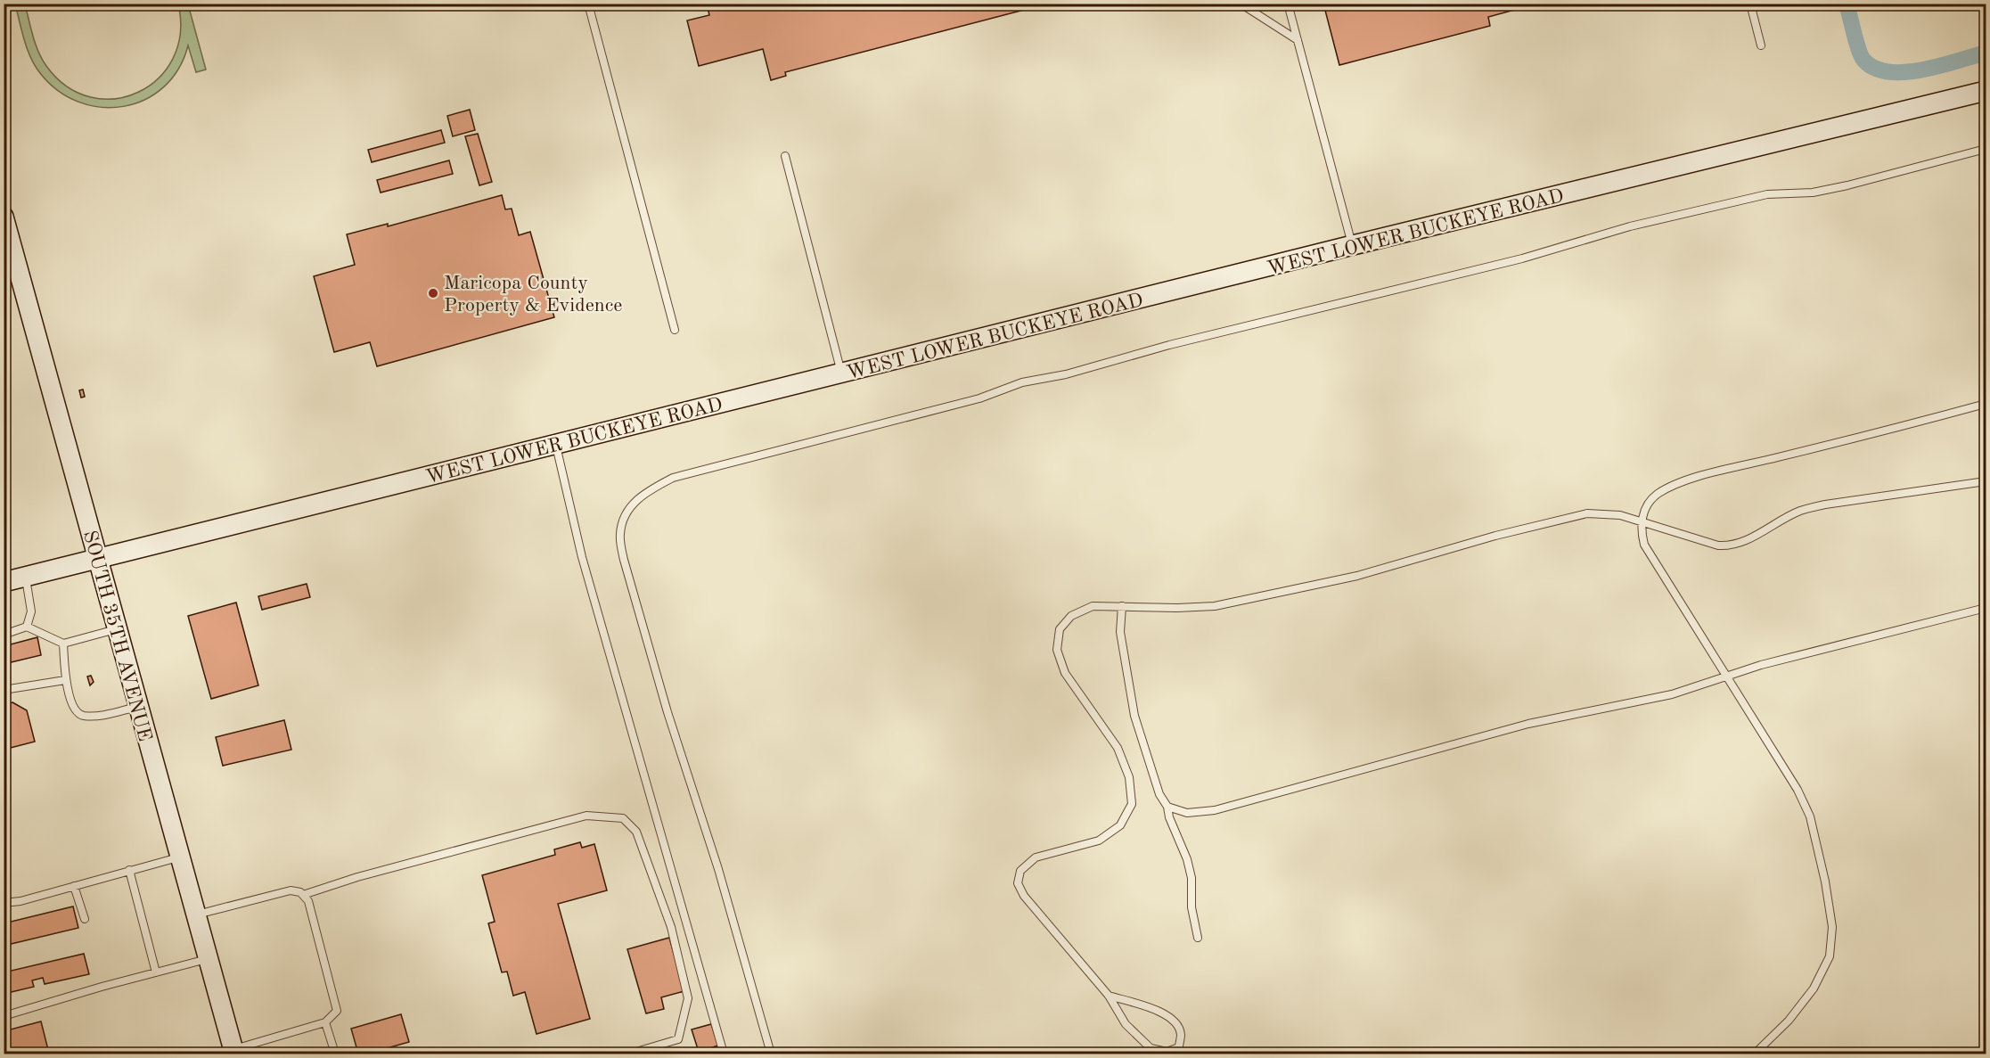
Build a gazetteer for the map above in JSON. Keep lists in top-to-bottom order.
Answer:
{
  "streets": {
    "main road": ["WEST LOWER BUCKEYE ROAD", "SOUTH 35TH AVENUE"]
  },
  "crossings": [
    ["WEST LOWER BUCKEYE ROAD", "SOUTH 35TH AVENUE"]
  ],
  "places": ["Maricopa County Property & Evidence"]
}
